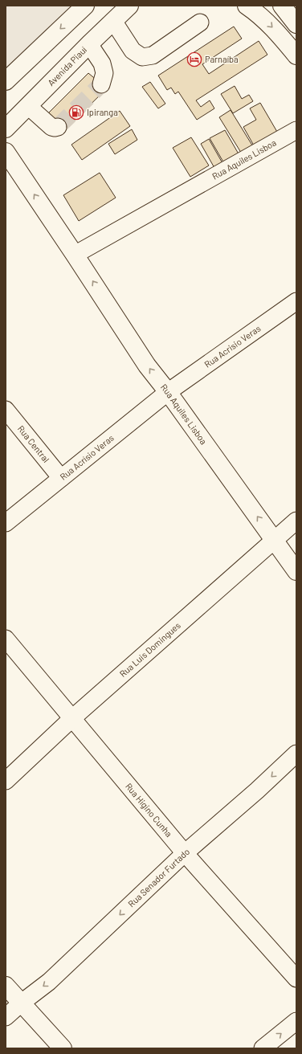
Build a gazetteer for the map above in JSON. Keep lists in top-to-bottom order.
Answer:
{
  "streets": {
    "main road": ["Avenida Piauí", "Rua Aquiles Lisboa"],
    "street": [
      "Rua Acrisio Veras",
      "Rua Central",
      "Rua Acrísio Veras",
      "Rua Luis Domingues",
      "Rua Higino Cunha",
      "Rua Senador Furtado"
    ]
  },
  "crossings": [
    ["Rua Aquiles Lisboa", "Rua Acrisio Veras"],
    ["Rua Aquiles Lisboa", "Rua Acrísio Veras"],
    ["Rua Aquiles Lisboa", "Rua Luis Domingues"],
    ["Rua Acrisio Veras", "Rua Acrísio Veras"],
    ["Rua Central", "Rua Acrísio Veras"],
    ["Rua Luis Domingues", "Rua Higino Cunha"],
    ["Rua Higino Cunha", "Rua Senador Furtado"]
  ],
  "one_way": ["Rua Aquiles Lisboa", "Rua Senador Furtado"],
  "places": {
    "hotel": ["Parnaíba"],
    "fuel station": ["Ipiranga"]
  }
}
